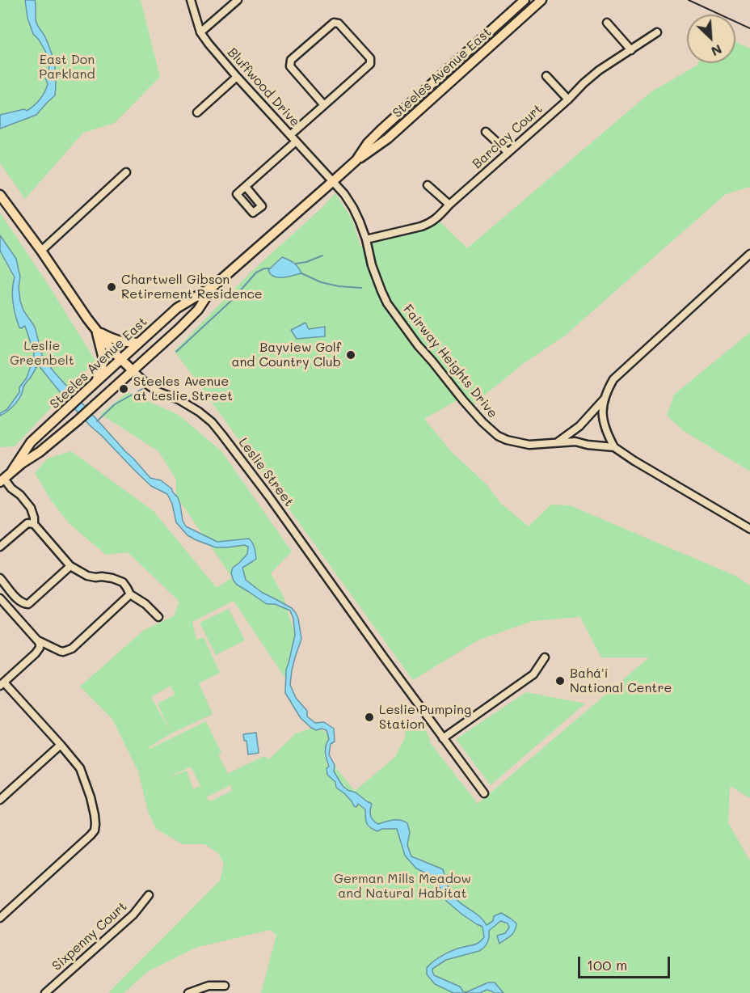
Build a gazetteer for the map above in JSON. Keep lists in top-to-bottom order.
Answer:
{
  "streets": {
    "main road": ["Steeles Avenue East", "Leslie Street"],
    "street": [
      "Bluffwood Drive",
      "Barclay Court",
      "Fairway Heights Drive",
      "Sixpenny Court"
    ]
  },
  "crossings": [
    ["Steeles Avenue East", "Bluffwood Drive"],
    ["Steeles Avenue East", "Fairway Heights Drive"],
    ["Steeles Avenue East", "Leslie Street"],
    ["Bluffwood Drive", "Fairway Heights Drive"],
    ["Barclay Court", "Fairway Heights Drive"]
  ],
  "parks": ["East Don Parkland", "Leslie Greenbelt", "German Mills Meadow and Natural Habitat"],
  "places": [
    "Chartwell Gibson Retirement Residence",
    "Bayview Golf and Country Club",
    "Steeles Avenue at Leslie Street",
    "Bahá'í National Centre",
    "Leslie Pumping Station"
  ],
  "scale_bar": "100 m",
  "north": "bottom right"
}
